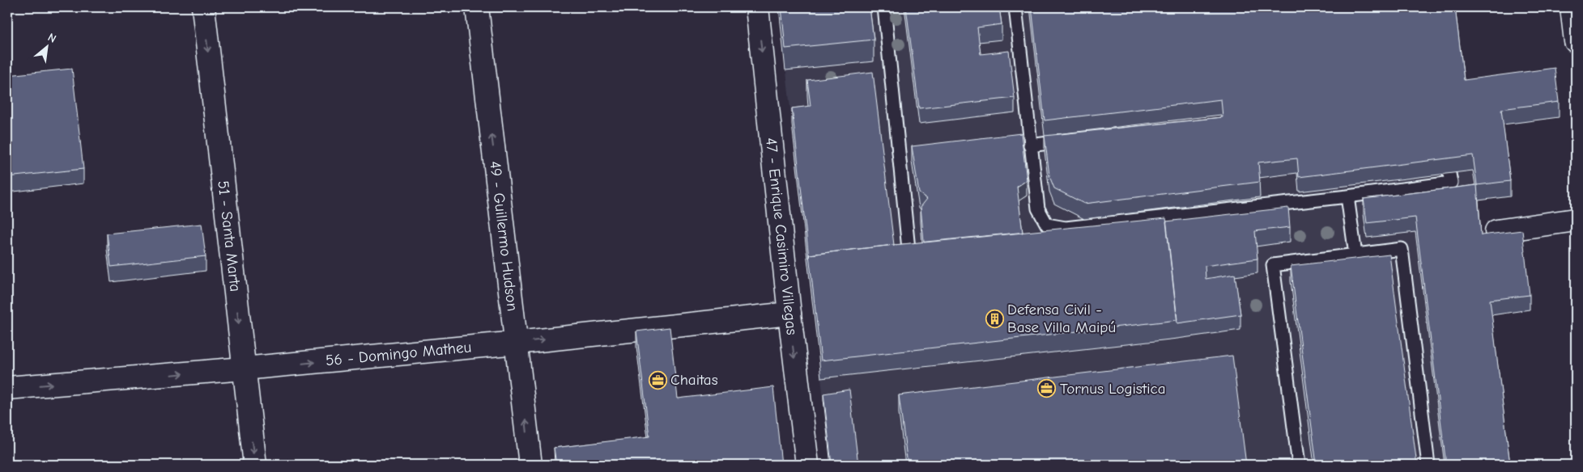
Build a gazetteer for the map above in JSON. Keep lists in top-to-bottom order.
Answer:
{
  "streets": {
    "street": [
      "51 - Santa Marta",
      "49 - Guillermo Hudson",
      "47 - Enrique Casimiro Villegas",
      "56 - Domingo Matheu"
    ]
  },
  "crossings": [
    ["51 - Santa Marta", "56 - Domingo Matheu"],
    ["49 - Guillermo Hudson", "56 - Domingo Matheu"],
    ["47 - Enrique Casimiro Villegas", "56 - Domingo Matheu"]
  ],
  "one_way": [
    "51 - Santa Marta",
    "49 - Guillermo Hudson",
    "47 - Enrique Casimiro Villegas",
    "56 - Domingo Matheu"
  ],
  "places": {
    "building": ["Defensa Civil - Base Villa Maipú"],
    "office": ["Chaitas", "Tornus Logistica"]
  },
  "north": "top right"
}
